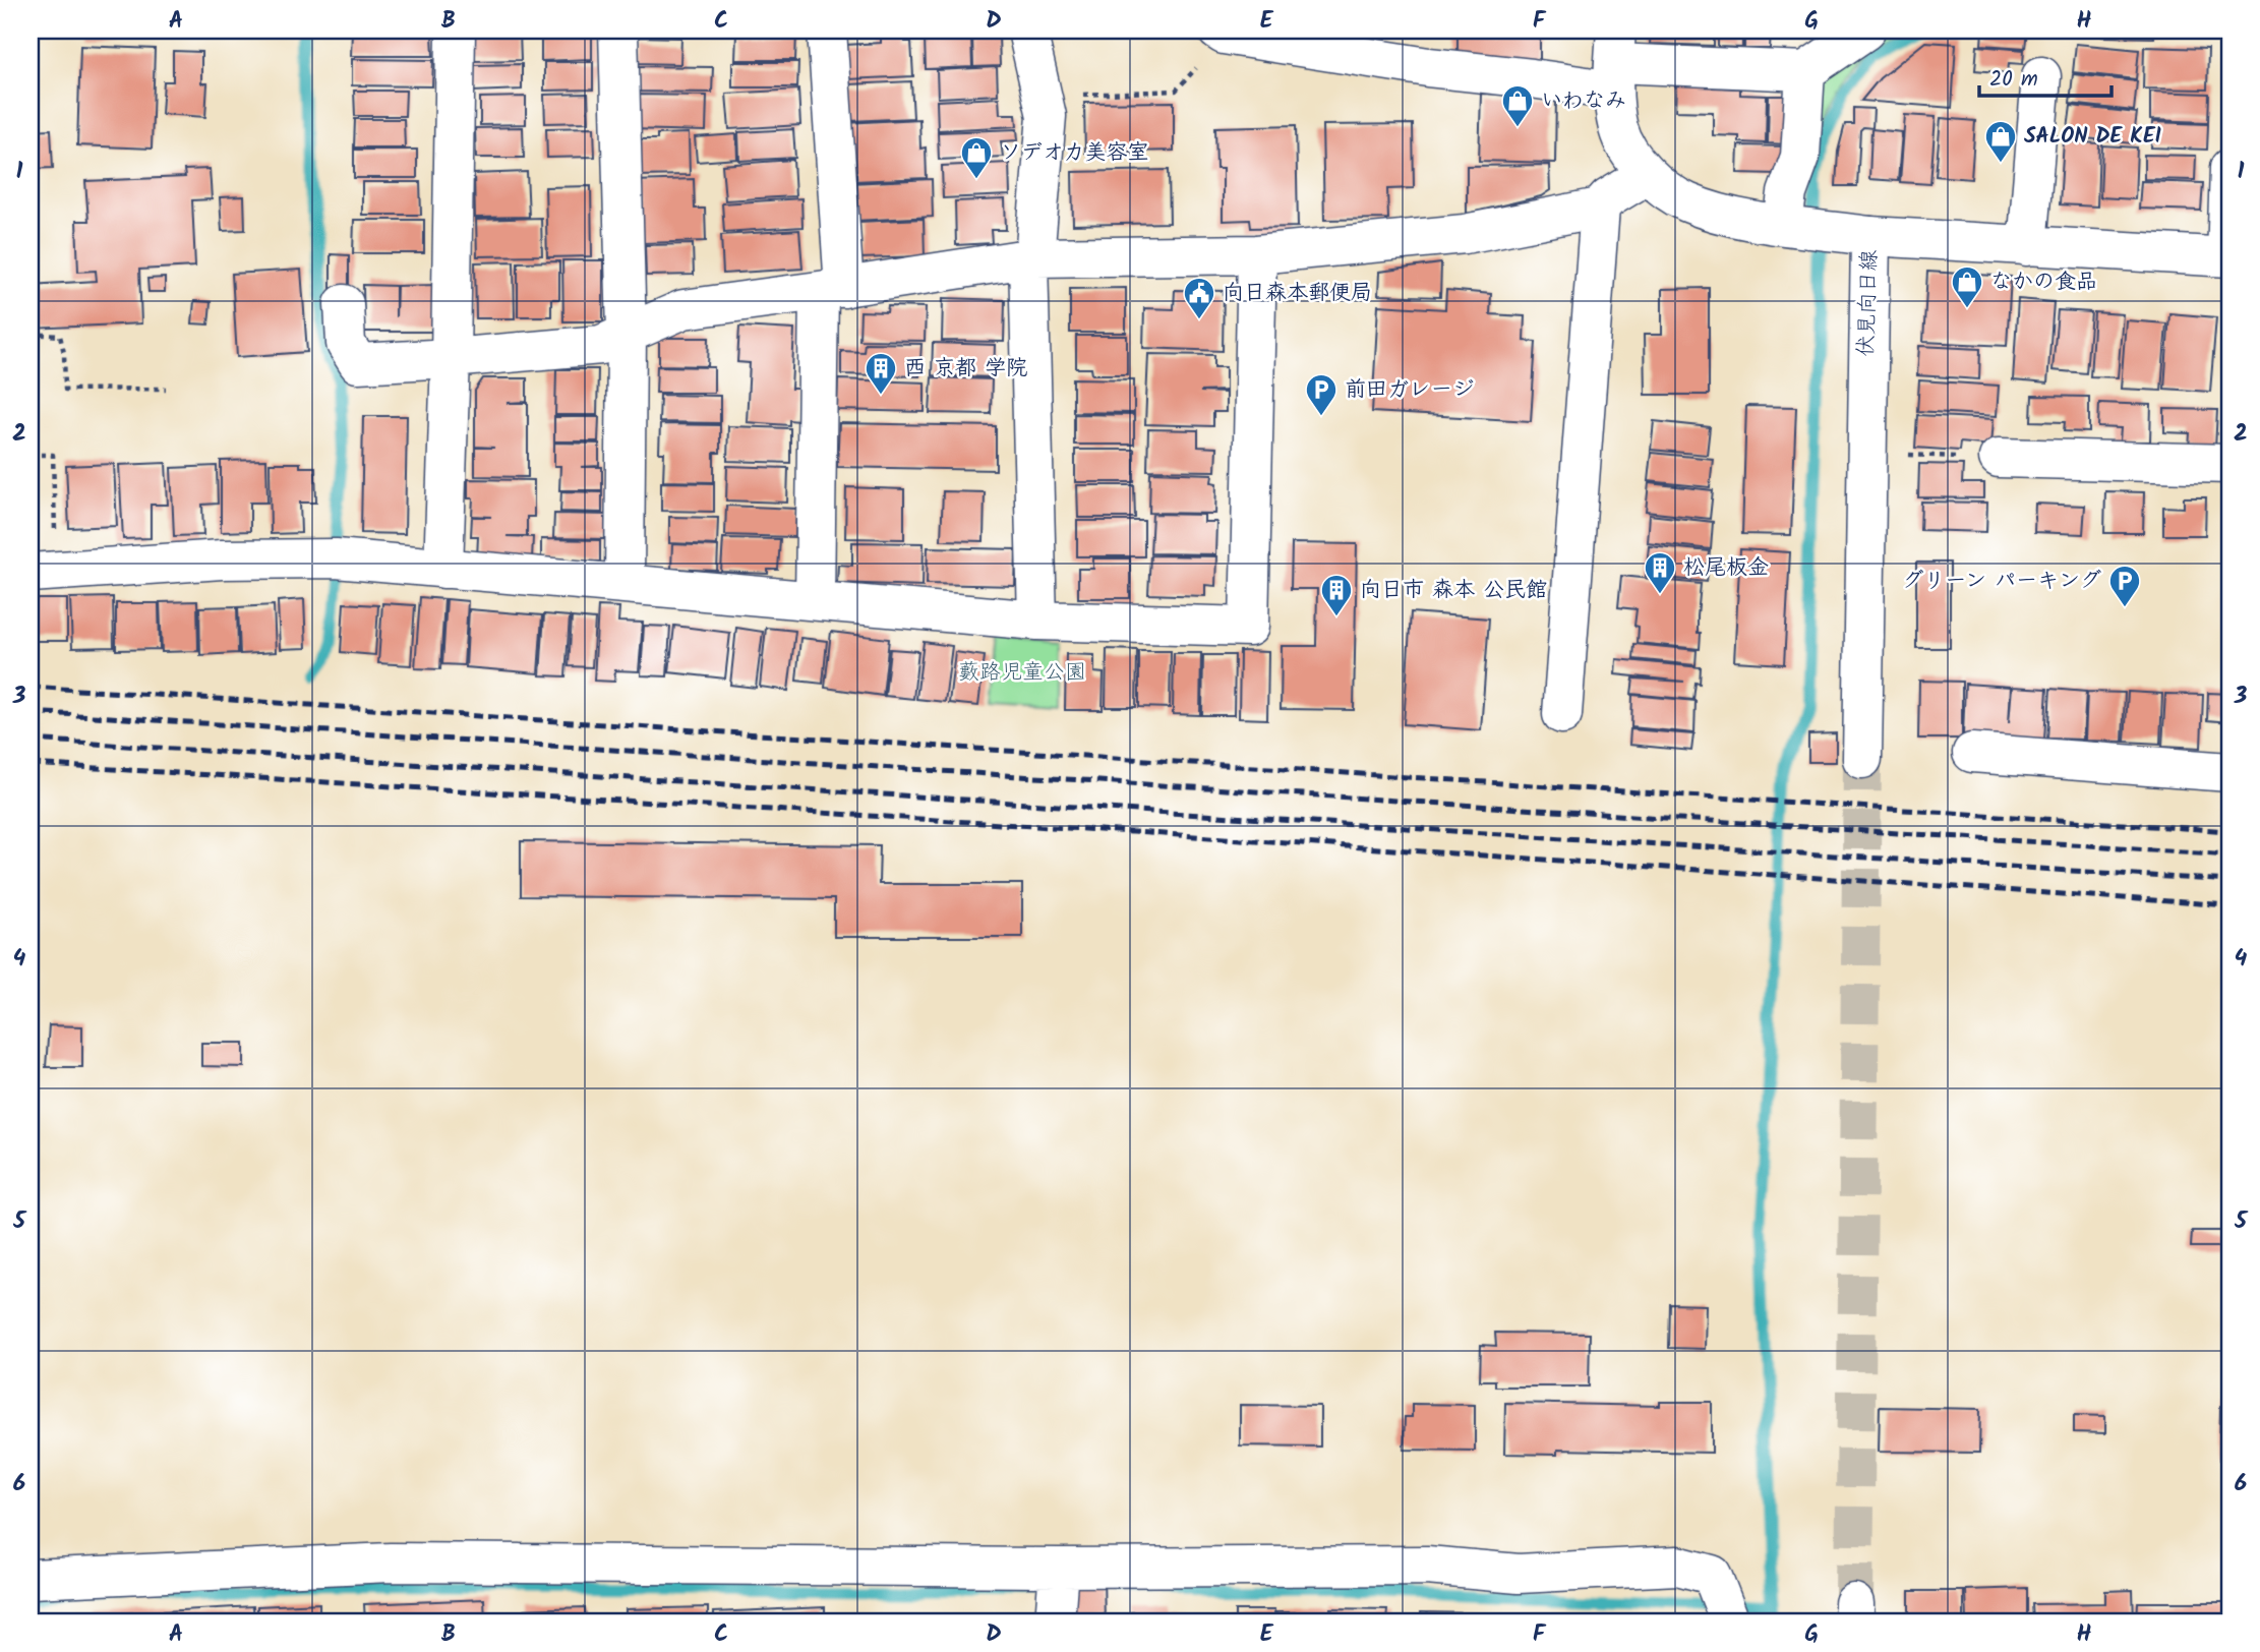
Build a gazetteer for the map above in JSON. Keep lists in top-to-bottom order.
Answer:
{
  "streets": {
    "street": ["伏見向日線"]
  },
  "parks": ["藪路児童公園"],
  "places": {
    "shop": [
      "いわなみ",
      "SALON DE KEI",
      "ソデオカ美容室",
      "なかの食品"
    ],
    "public building": ["向日森本郵便局"],
    "building": ["西 京都 学院", "松尾板金", "向日市 森本 公民館"],
    "parking": ["前田ガレージ", "グリーン パーキング"]
  },
  "scale_bar": "20 m",
  "grid": {
    "columns": [
      "A",
      "B",
      "C",
      "D",
      "E",
      "F",
      "G",
      "H"
    ],
    "rows": [
      "1",
      "2",
      "3",
      "4",
      "5",
      "6"
    ]
  }
}
